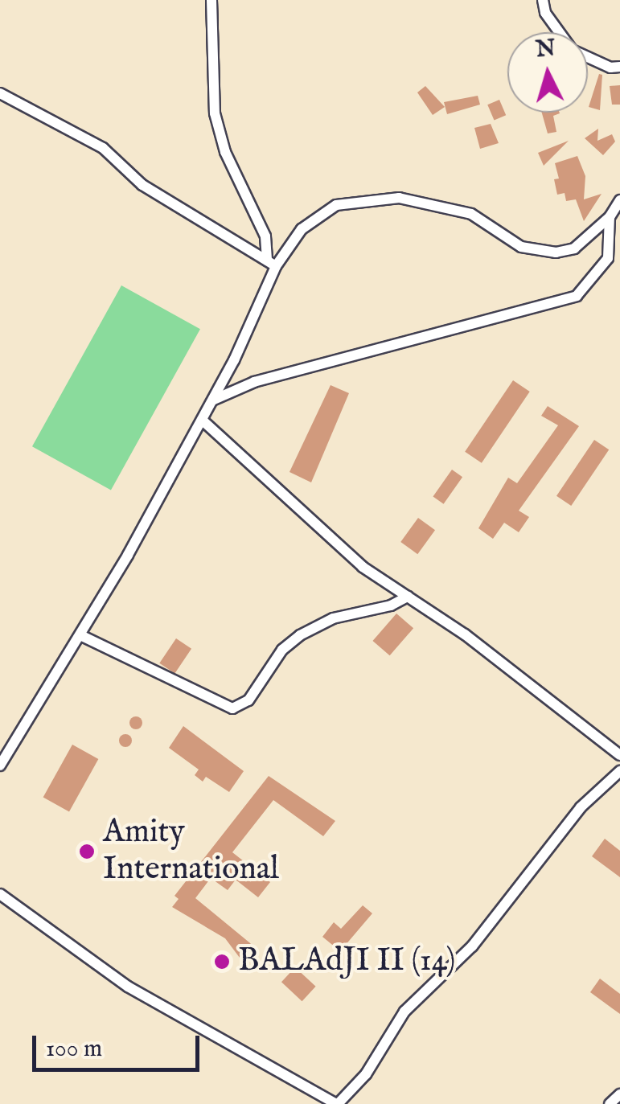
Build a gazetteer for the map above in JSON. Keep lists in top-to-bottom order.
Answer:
{
  "places": ["Amity International", "BALAdJI II (14)"],
  "scale_bar": "100 m",
  "north": "top"
}
